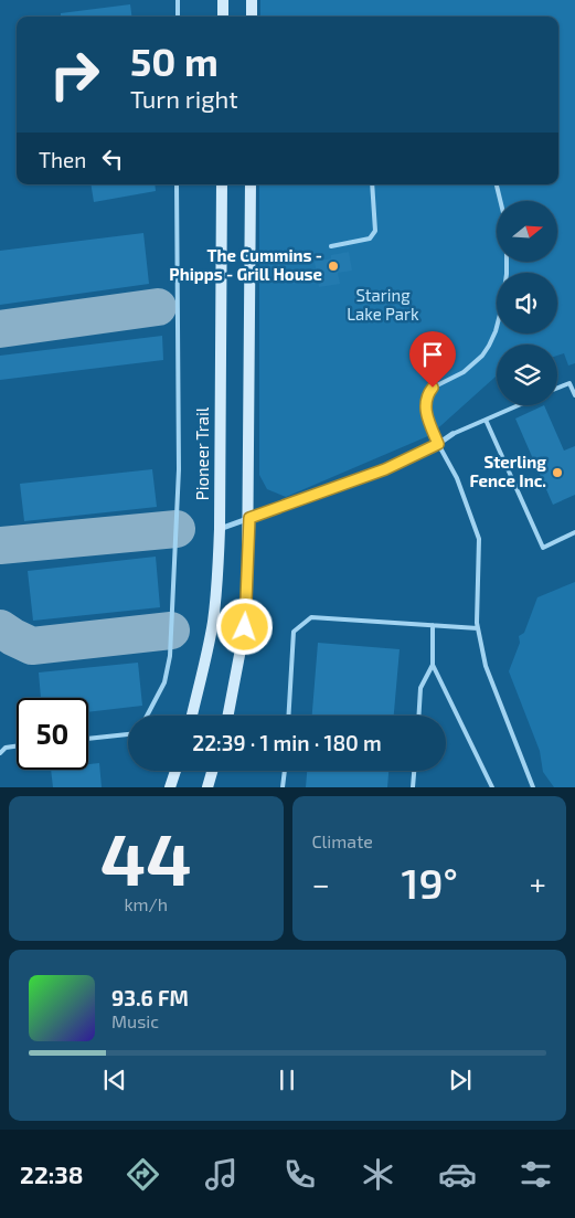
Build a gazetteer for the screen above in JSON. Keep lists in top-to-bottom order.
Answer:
{
  "streets": {
    "main road": ["Pioneer Trail"]
  },
  "parks": ["Staring Lake Park"],
  "places": ["The Cummins - Phipps - Grill House", "Sterling Fence Inc."],
  "north": "right",
  "page": {
    "turn": ["50 m", "Turn right"],
    "then": "Then",
    "limit": "50",
    "trip": "22:39 · 1 min · 180 m",
    "tile": [
      ["44", "km/h"],
      "Climate"
    ],
    "heat": ["−", "19°", "+"],
    "song": ["93.6 FM", "Music"],
    "tabs": "22:38"
  }
}
